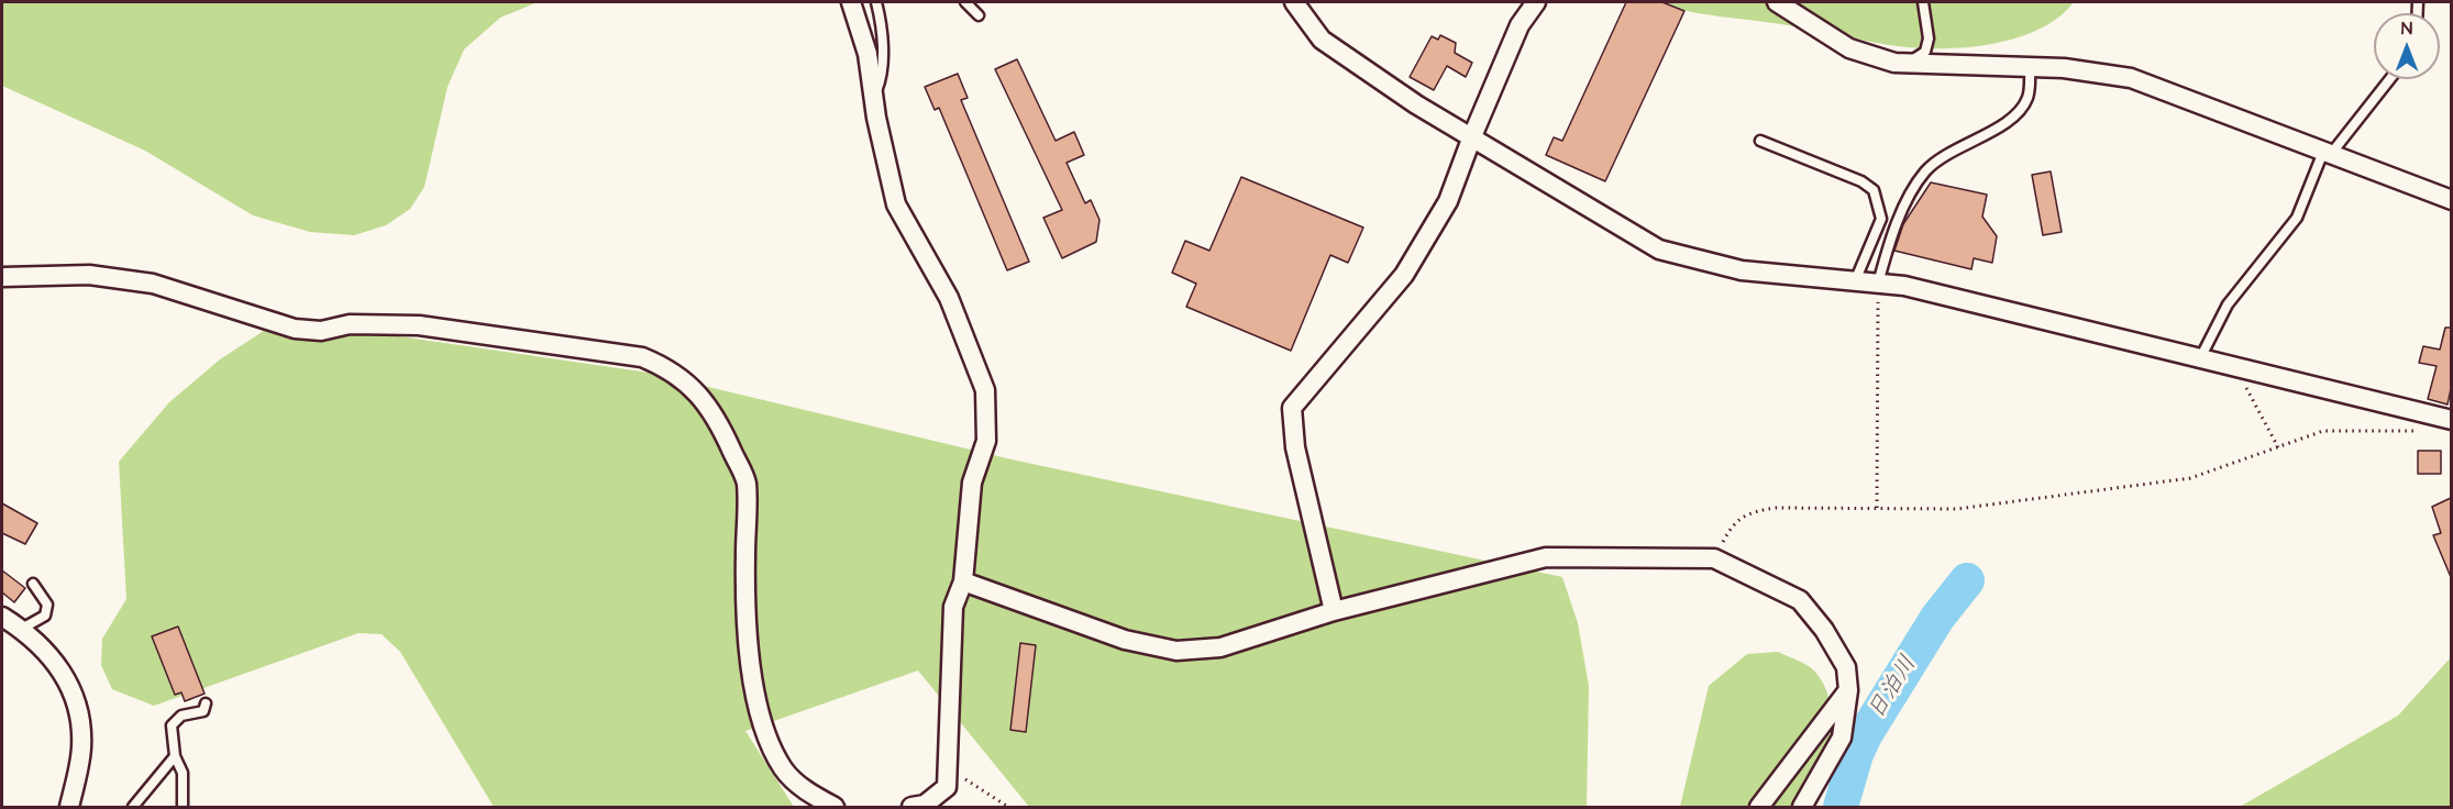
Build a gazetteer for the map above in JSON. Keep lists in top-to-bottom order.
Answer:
{
  "water": ["日泊川"],
  "north": "top"
}
